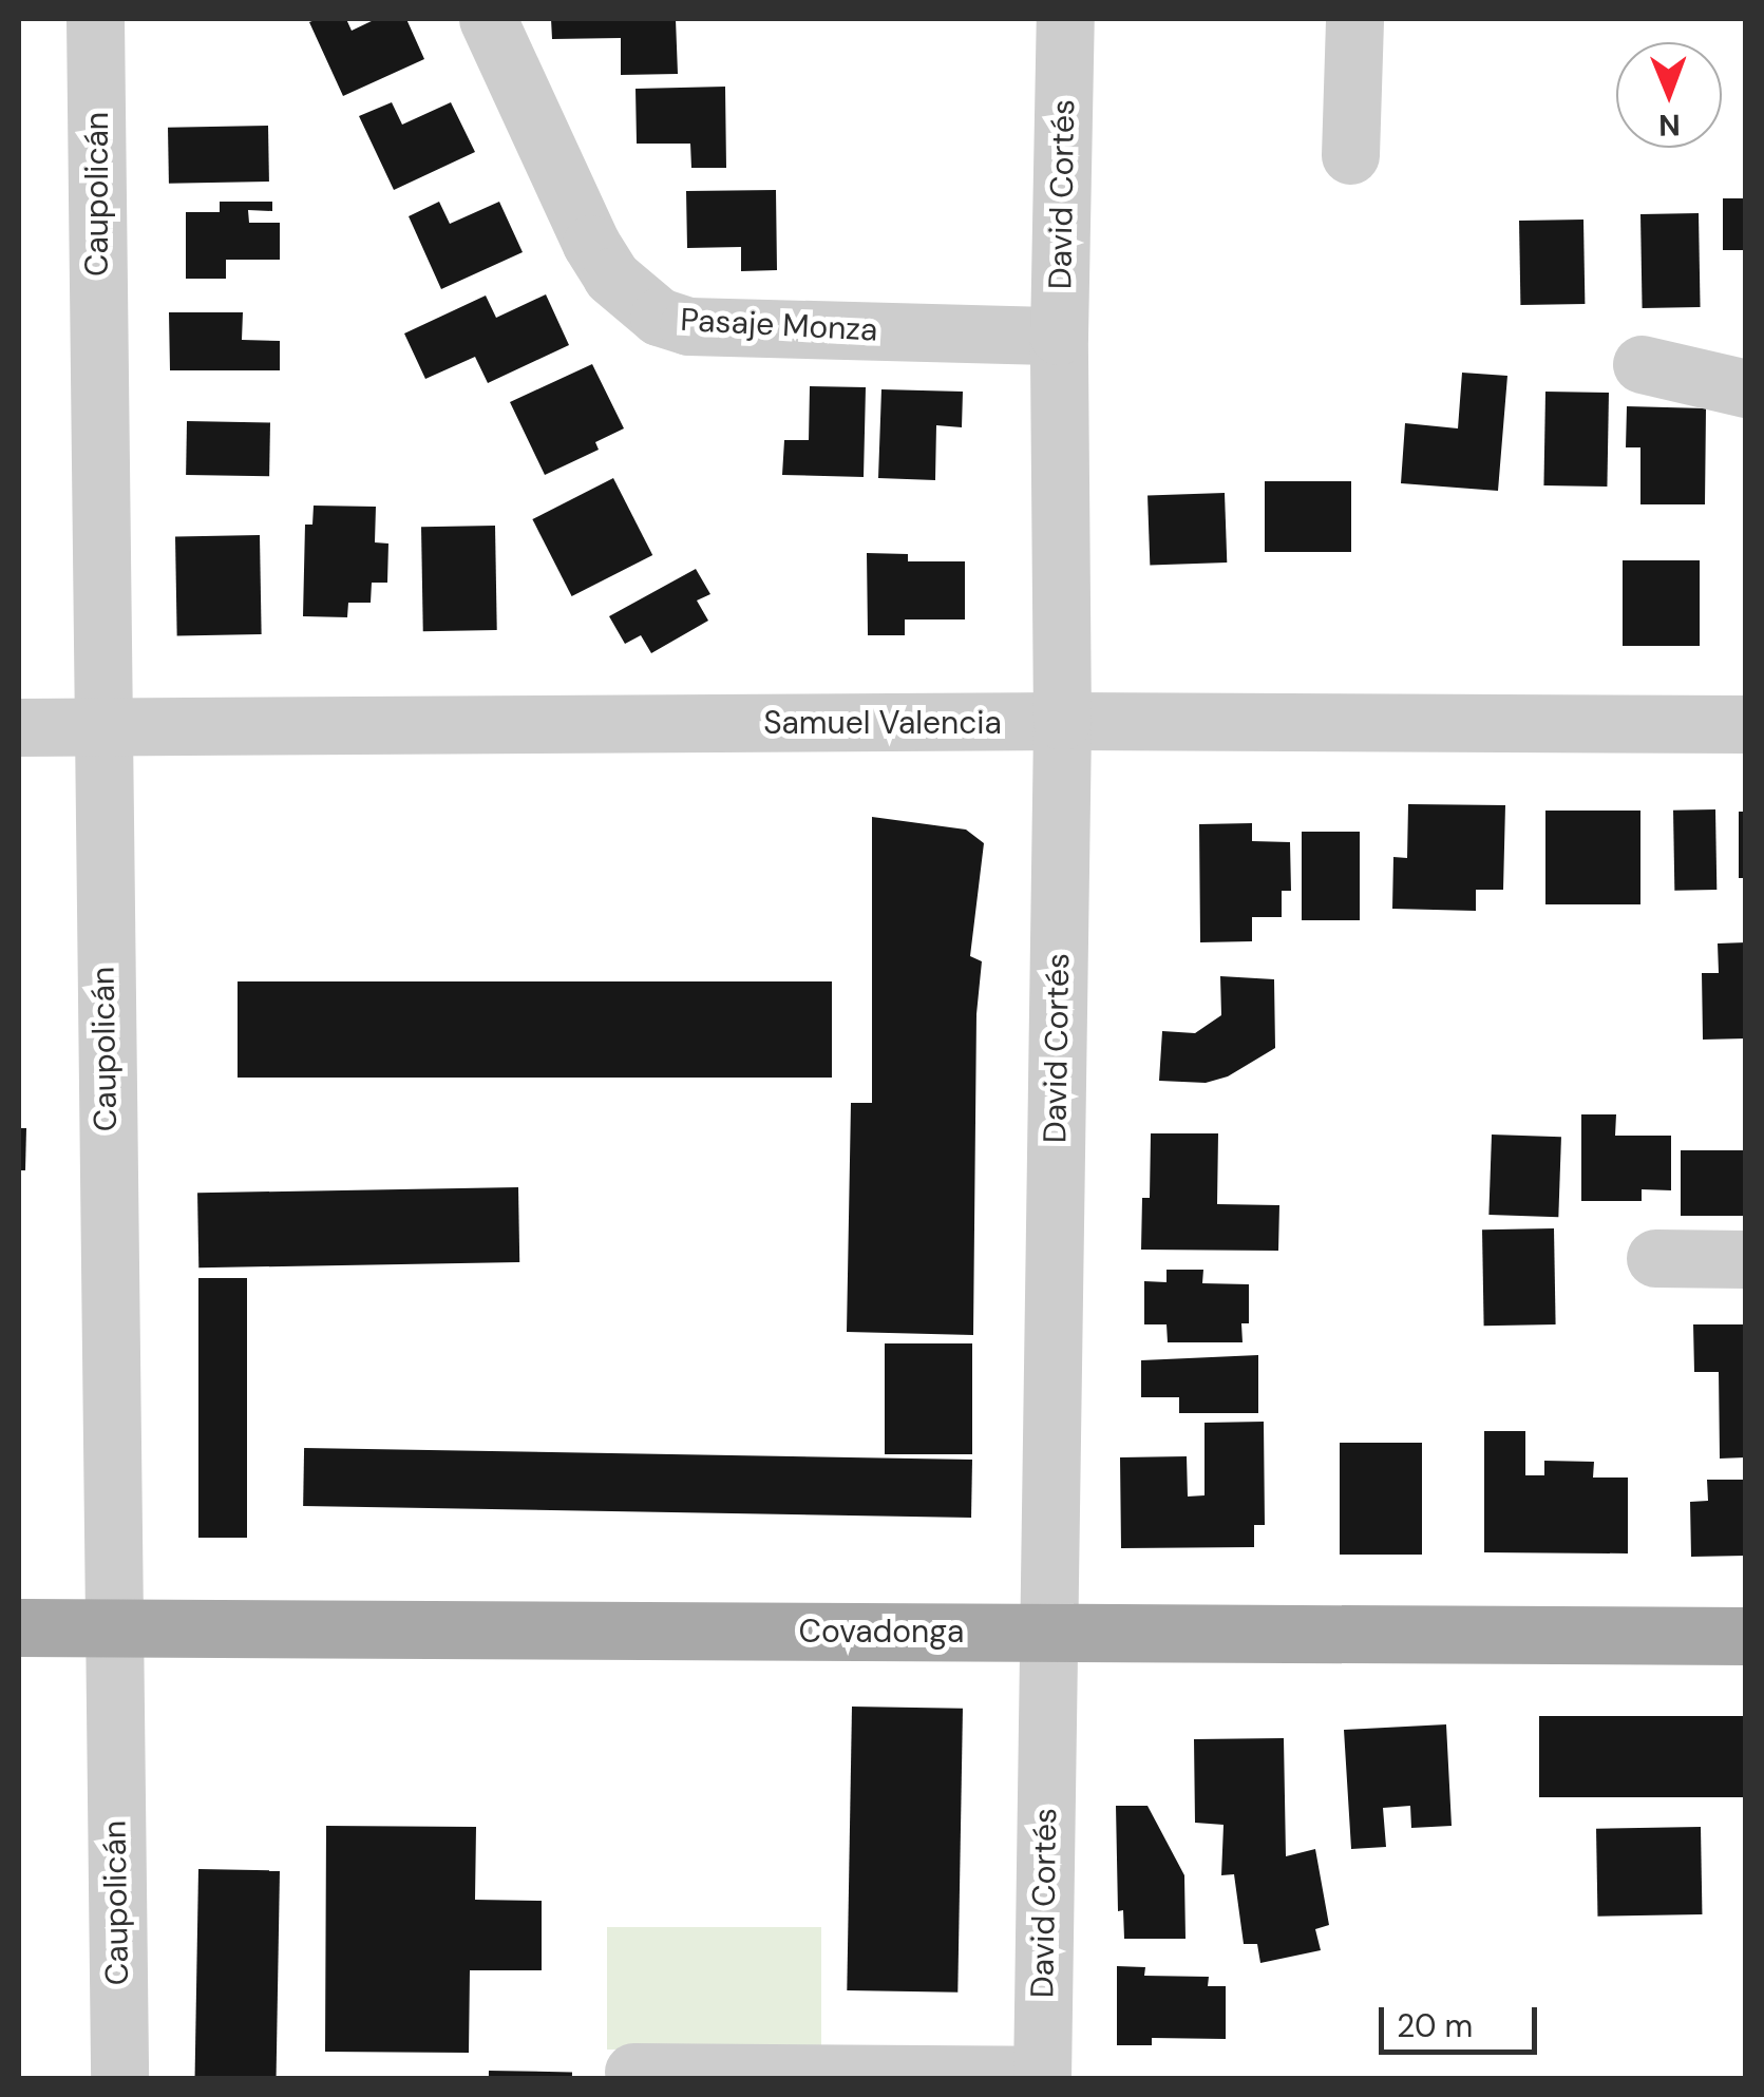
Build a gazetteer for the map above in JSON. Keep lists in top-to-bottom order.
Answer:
{
  "streets": {
    "main road": ["Covadonga"],
    "street": [
      "Caupolicán",
      "David Cortés",
      "Pasaje Monza",
      "Samuel Valencia"
    ]
  },
  "crossings": [
    ["Caupolicán", "Samuel Valencia"],
    ["Caupolicán", "Covadonga"],
    ["David Cortés", "Pasaje Monza"],
    ["David Cortés", "Samuel Valencia"],
    ["David Cortés", "Covadonga"]
  ],
  "scale_bar": "20 m",
  "north": "bottom"
}
